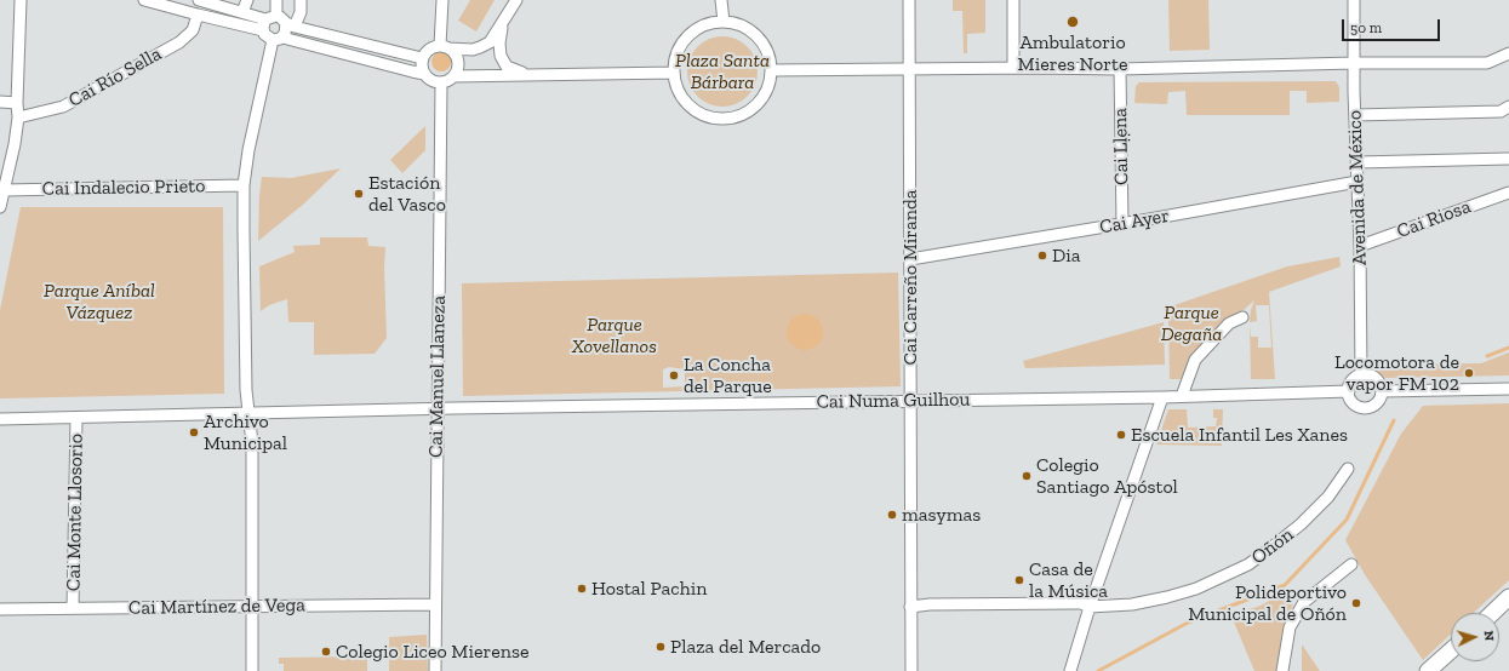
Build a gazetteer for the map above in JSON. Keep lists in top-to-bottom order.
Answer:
{
  "streets": {
    "street": [
      "Cai Río Sella",
      "Cai Ḷḷena",
      "Cai Indalecio Prieto",
      "Avenida de México",
      "Cai Riosa",
      "Cai Ayer",
      "Cai Carreño Miranda",
      "Cai Manuel Llaneza",
      "Cai Numa Guilhou",
      "Cai Monte Llosorio",
      "Oñón",
      "Cai Martínez de Vega"
    ]
  },
  "crossings": [
    ["Cai Ḷḷena", "Cai Ayer"],
    ["Avenida de México", "Cai Riosa"],
    ["Avenida de México", "Cai Ayer"],
    ["Avenida de México", "Cai Numa Guilhou"],
    ["Cai Ayer", "Cai Carreño Miranda"],
    ["Cai Carreño Miranda", "Cai Numa Guilhou"],
    ["Cai Carreño Miranda", "Oñón"],
    ["Cai Manuel Llaneza", "Cai Numa Guilhou"],
    ["Cai Manuel Llaneza", "Cai Martínez de Vega"],
    ["Cai Numa Guilhou", "Cai Monte Llosorio"],
    ["Cai Monte Llosorio", "Cai Martínez de Vega"]
  ],
  "parks": [
    "Plaza Santa Bárbara",
    "Parque Aníbal Vázquez",
    "Parque Degaña",
    "Parque Xovellanos"
  ],
  "places": [
    "Ambulatorio Mieres Norte",
    "Estación del Vasco",
    "Dia",
    "Locomotora de vapor FM 102",
    "La Concha del Parque",
    "Archivo Municipal",
    "Escuela Infantil Les Xanes",
    "Colegio Santiago Apóstol",
    "masymas",
    "Casa de la Música",
    "Hostal Pachin",
    "Polideportivo Municipal de Oñón",
    "Plaza del Mercado",
    "Colegio Liceo Mierense"
  ],
  "scale_bar": "50 m",
  "north": "right"
}
